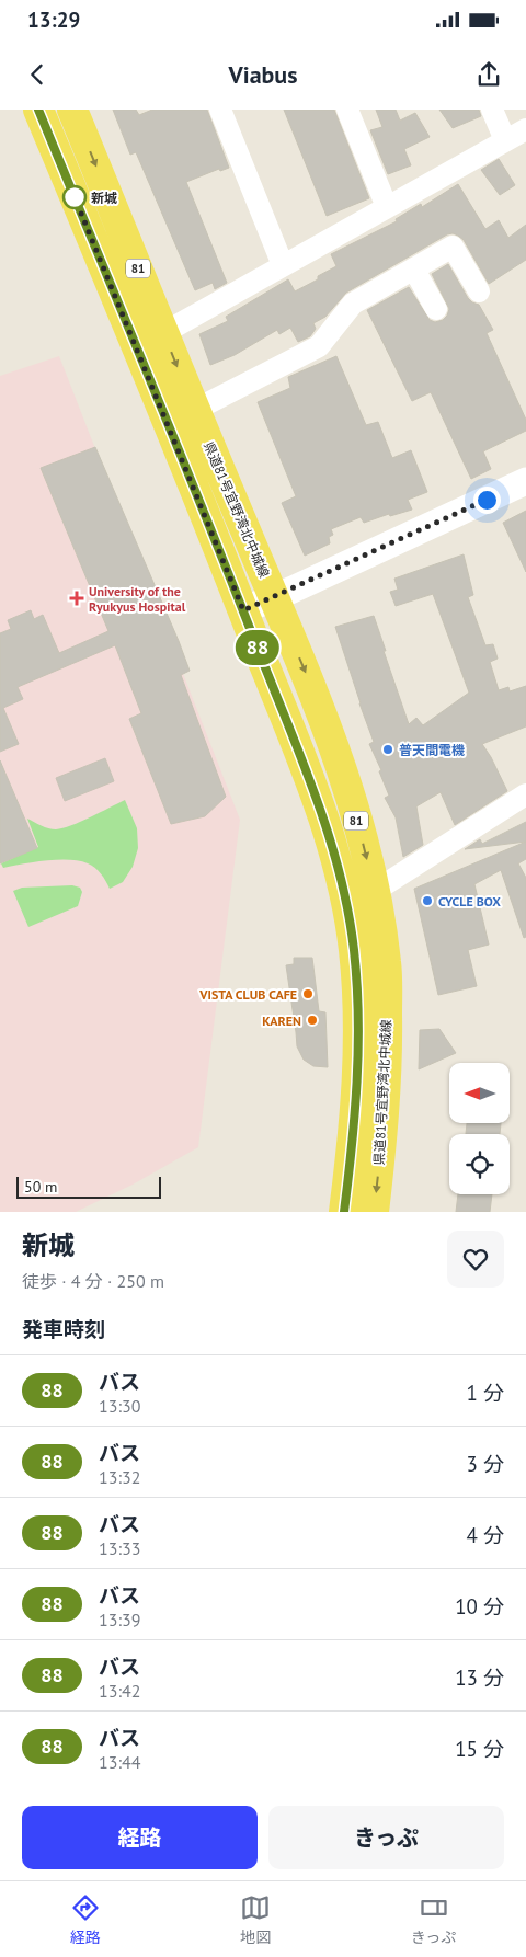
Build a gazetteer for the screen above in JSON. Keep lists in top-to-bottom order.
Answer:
{
  "streets": {
    "main road": ["81", "県道81号宜野湾北中城線"]
  },
  "places": {
    "other": [
      "新城",
      "普天間電機",
      "CYCLE BOX",
      "VISTA CLUB CAFE",
      "KAREN"
    ],
    "health": ["University of the Ryukyus Hospital"]
  },
  "lines": ["bus line 88"],
  "scale_bar": "50 m",
  "north": "left",
  "page": {
    "status": "13:29",
    "header": "Viabus",
    "on_map": "88",
    "scale": "50 m",
    "heading": [
      ["新城", "徒歩 · 4 分 · 250 m"],
      "発車時刻"
    ],
    "list": [
      {
        "mark": "88",
        "name": "バス",
        "note": "13:30",
        "value": "1 分"
      },
      {
        "mark": "88",
        "name": "バス",
        "note": "13:32",
        "value": "3 分"
      },
      {
        "mark": "88",
        "name": "バス",
        "note": "13:33",
        "value": "4 分"
      },
      {
        "mark": "88",
        "name": "バス",
        "note": "13:39",
        "value": "10 分"
      },
      {
        "mark": "88",
        "name": "バス",
        "note": "13:42",
        "value": "13 分"
      },
      {
        "mark": "88",
        "name": "バス",
        "note": "13:44",
        "value": "15 分"
      }
    ],
    "buttons": ["経路", "きっぷ"],
    "tabs": ["経路", "地図", "きっぷ"]
  }
}
